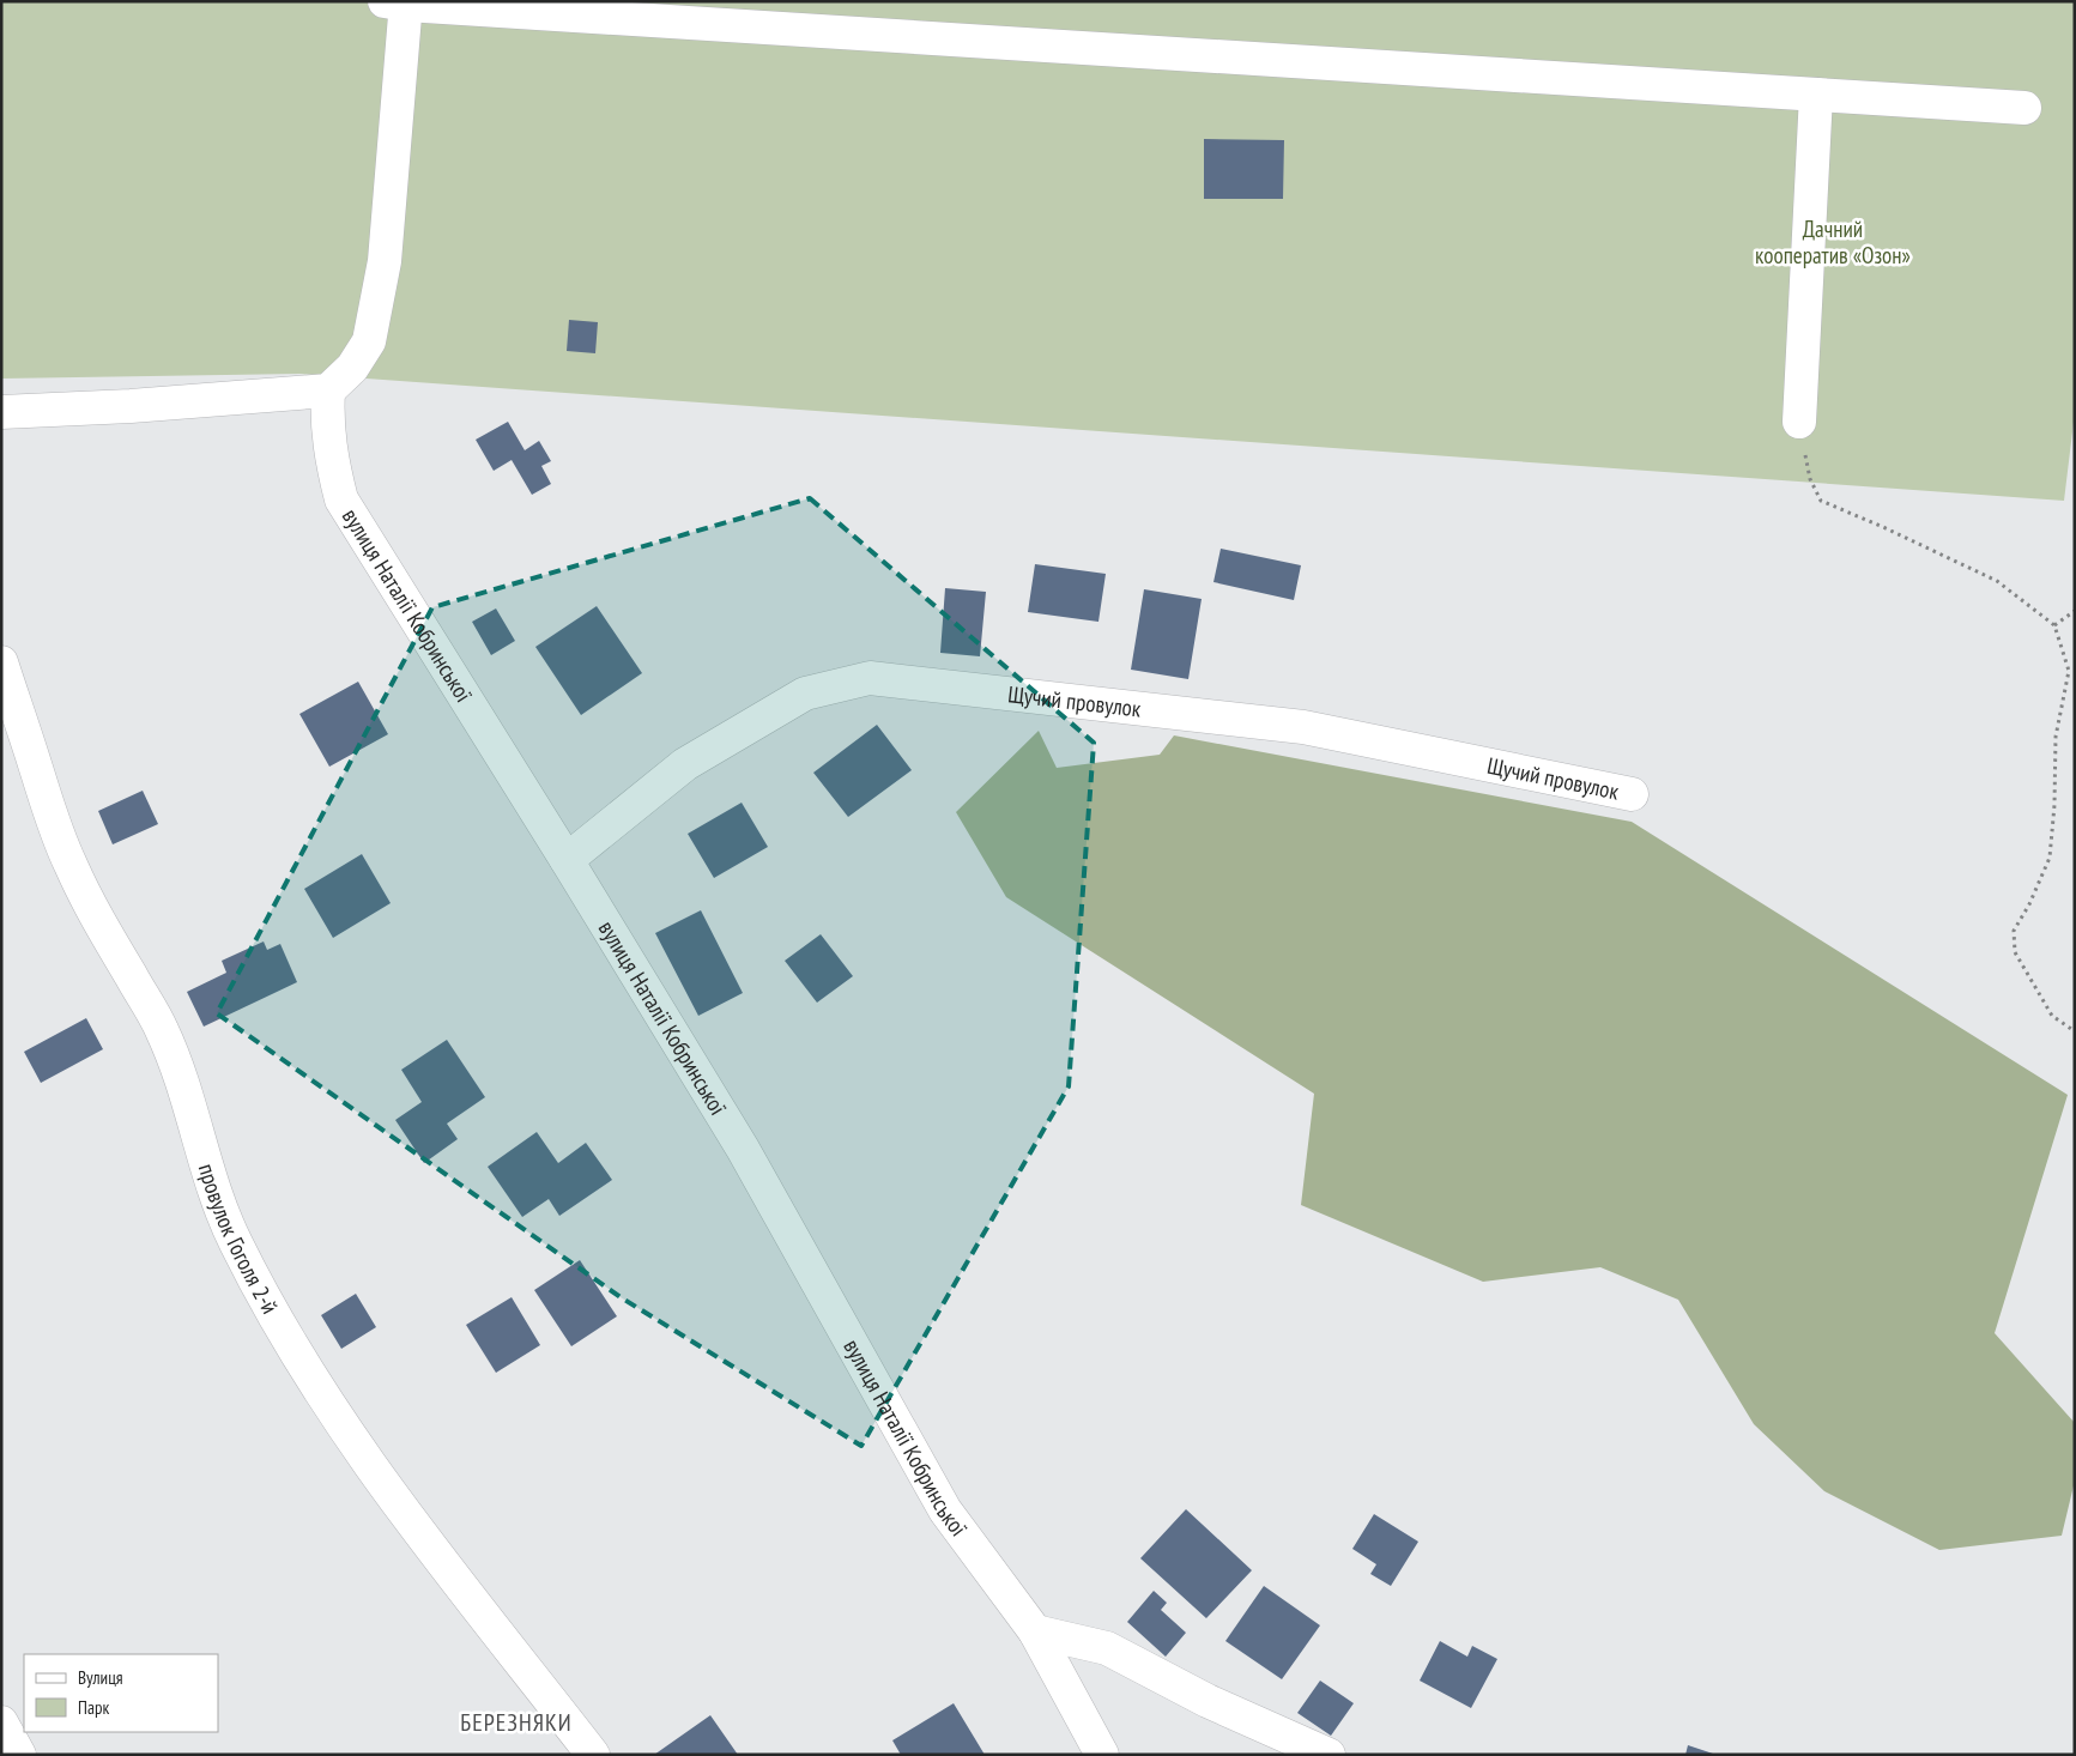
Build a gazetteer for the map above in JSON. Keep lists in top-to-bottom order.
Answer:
{
  "streets": {
    "street": ["вулиця Наталії Кобринської", "Щучий провулок", "провулок Гоголя 2-й"]
  },
  "crossings": [
    ["вулиця Наталії Кобринської", "Щучий провулок"]
  ],
  "districts": ["БЕРЕЗНЯКИ"],
  "parks": ["Дачний кооператив «Озон»"],
  "legend": ["Вулиця", "Парк"]
}
